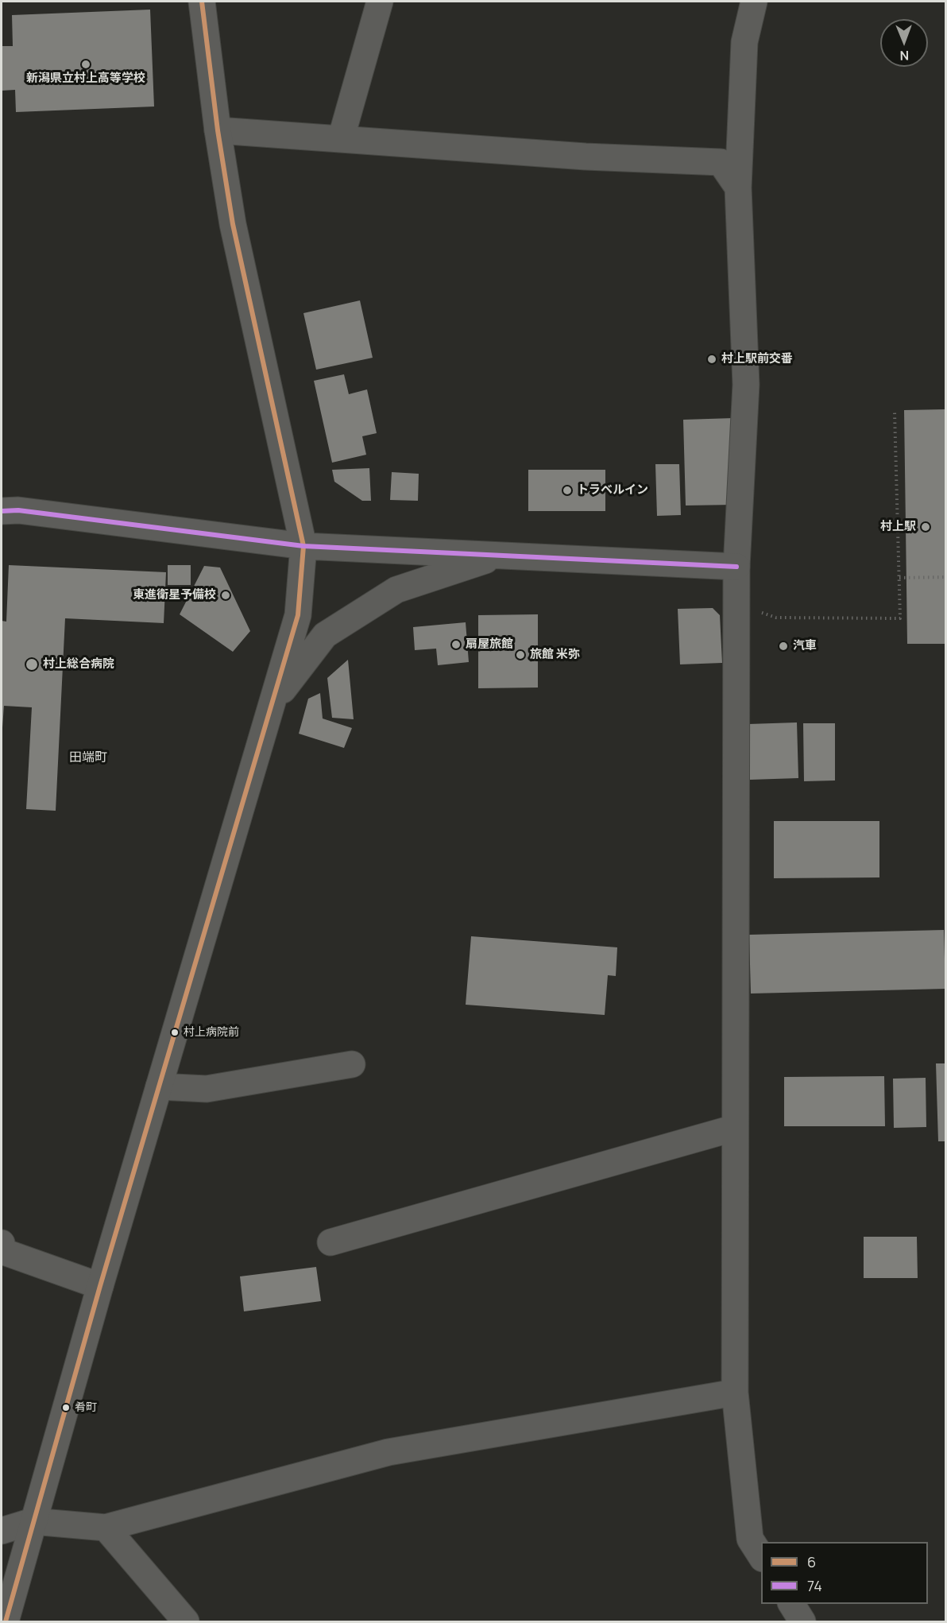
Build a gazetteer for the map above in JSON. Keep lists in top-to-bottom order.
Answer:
{
  "districts": ["田端町"],
  "places": [
    "新潟県立村上高等学校",
    "村上駅前交番",
    "トラベルイン",
    "村上駅",
    "東進衛星予備校",
    "扇屋旅館",
    "汽車",
    "旅館 米弥",
    "村上総合病院",
    "村上病院前",
    "肴町"
  ],
  "lines": ["transit line 6", "transit line 74"],
  "legend": ["6", "74"],
  "north": "bottom"
}
